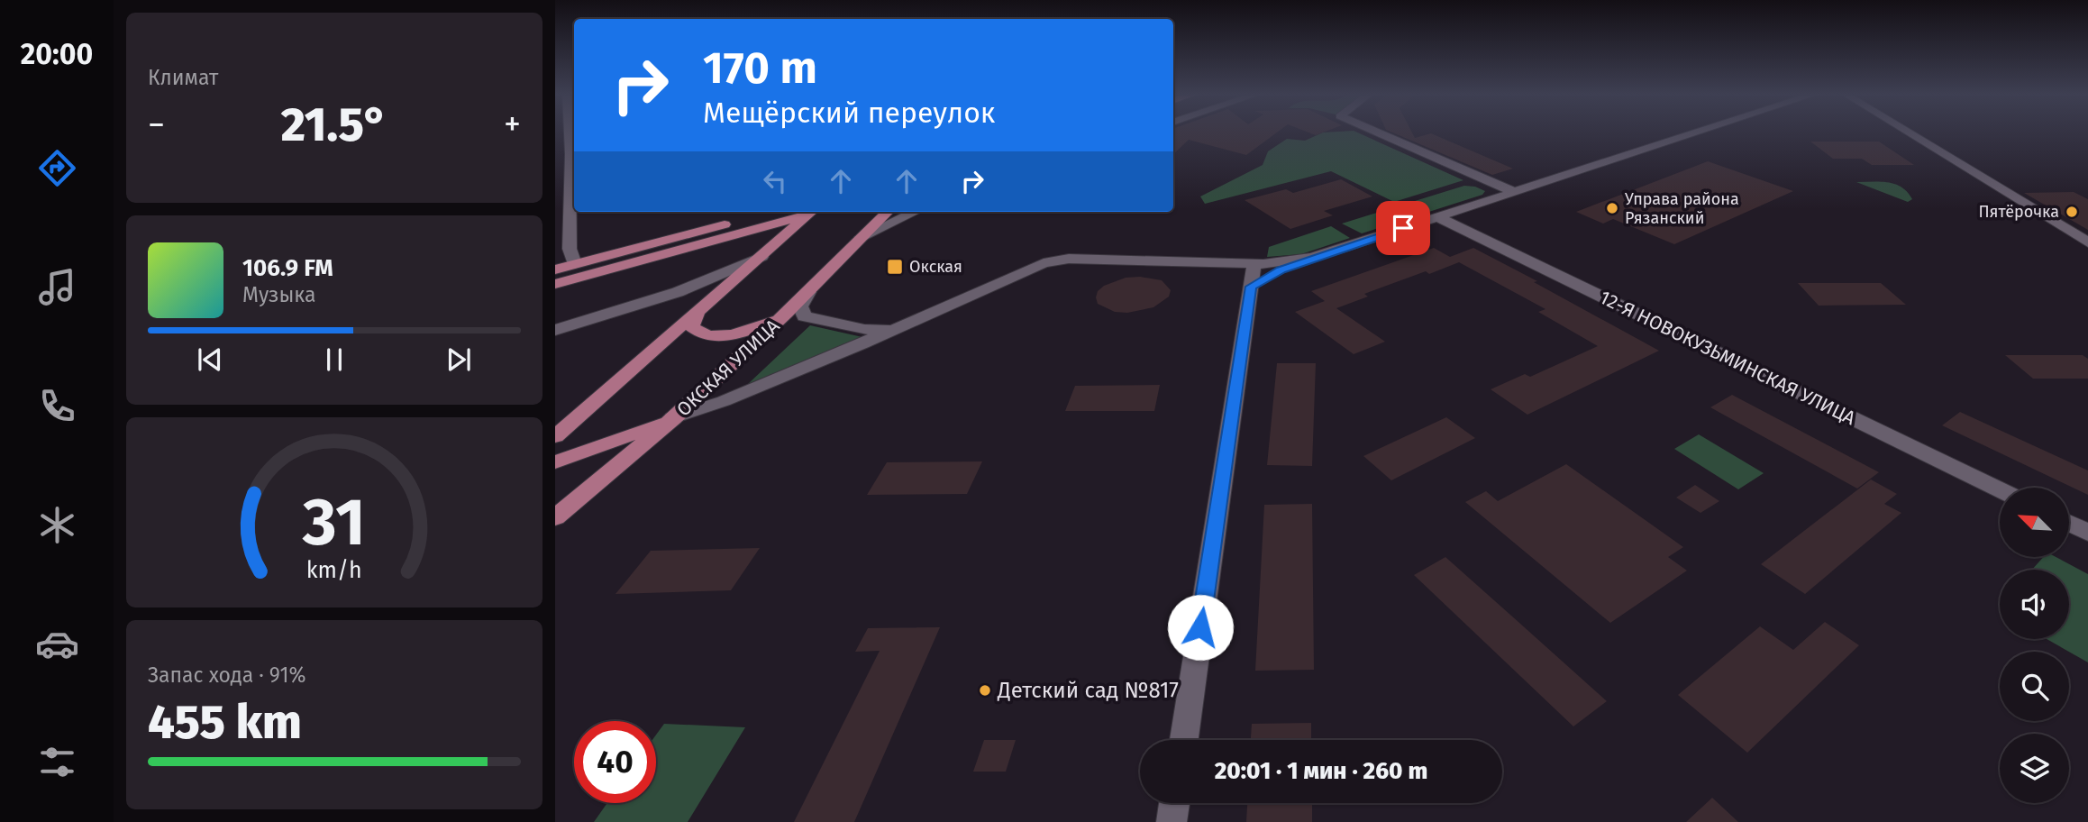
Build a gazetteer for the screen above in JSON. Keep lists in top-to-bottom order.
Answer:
{
  "streets": {
    "main road": ["ОКСКАЯ УЛИЦА"],
    "street": ["12-Я НОВОКУЗЬМИНСКАЯ УЛИЦА"]
  },
  "places": {
    "other": ["Управа района Рязанский", "Пятёрочка", "Детский сад №817"],
    "transit": ["Окская"]
  },
  "north": "top left",
  "page": {
    "tabs": "20:00",
    "tile": [
      "Климат",
      ["Запас хода · 91%", "455 km"]
    ],
    "turn": ["170 m", "Мещёрский переулок"],
    "heat": ["−", "21.5°", "+"],
    "song": ["106.9 FM", "Музыка"],
    "limit": "40",
    "trip": "20:01 · 1 мин · 260 m",
    "gauge": ["31", "km/h"]
  }
}
